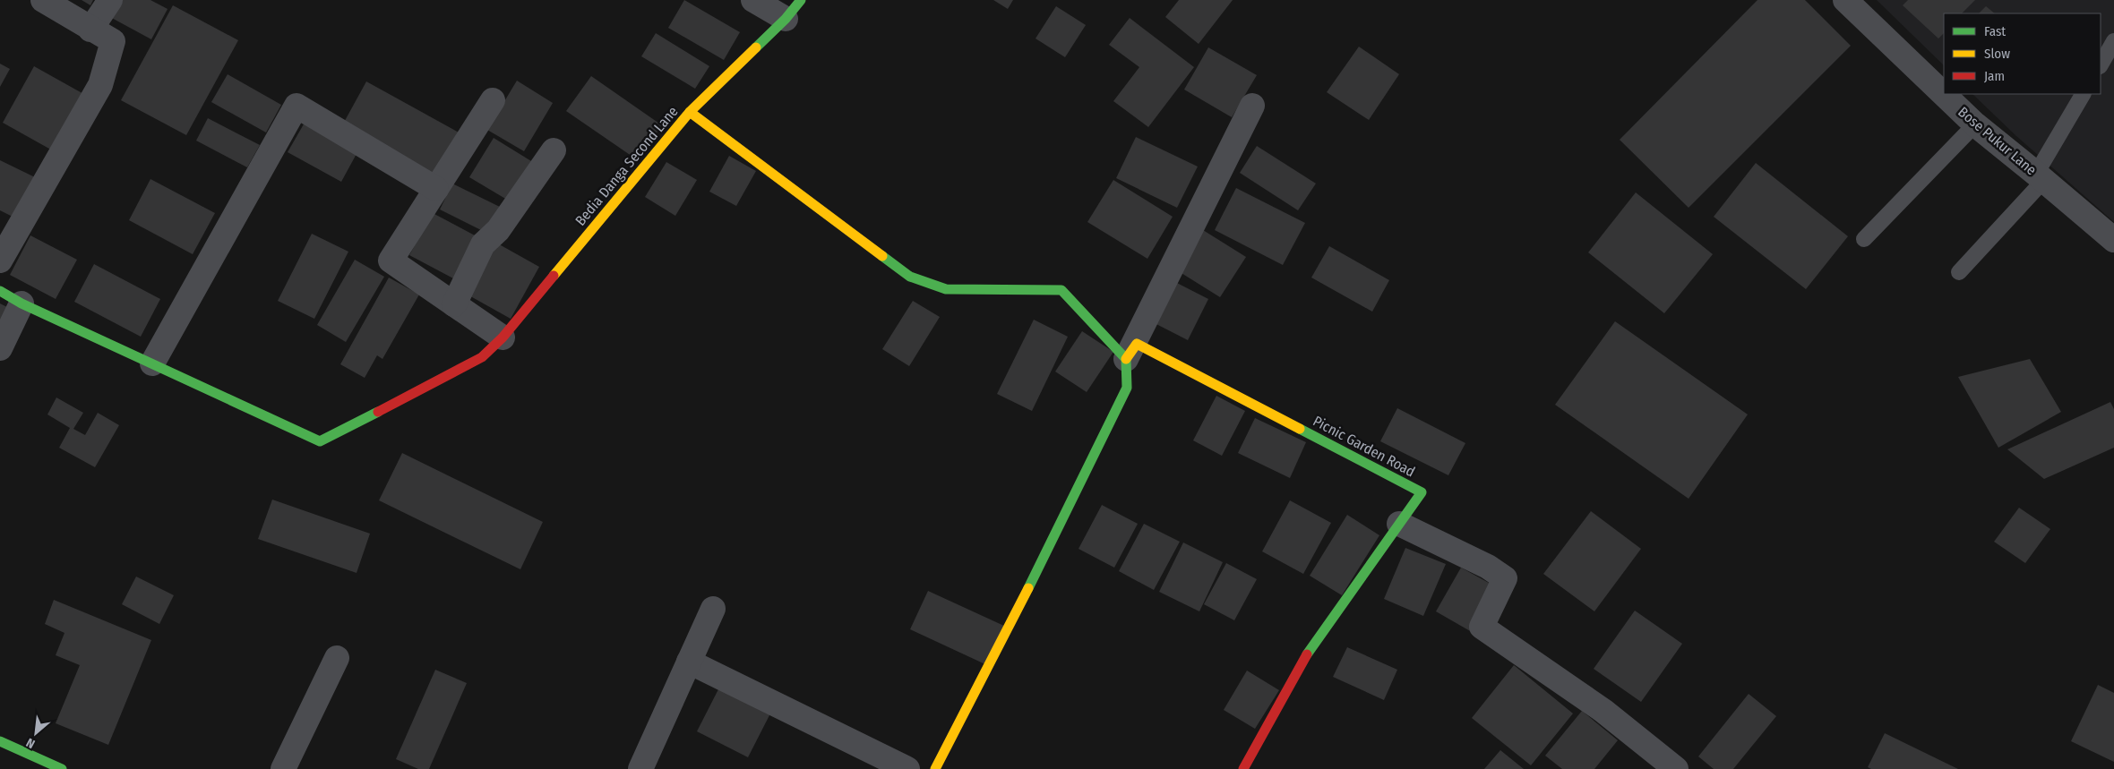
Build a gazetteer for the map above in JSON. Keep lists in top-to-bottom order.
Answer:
{
  "streets": {
    "street": ["Bose Pukur Lane", "Bedia Danga Second Lane", "Picnic Garden Road"]
  },
  "legend": ["Fast", "Slow", "Jam"],
  "north": "bottom left"
}
